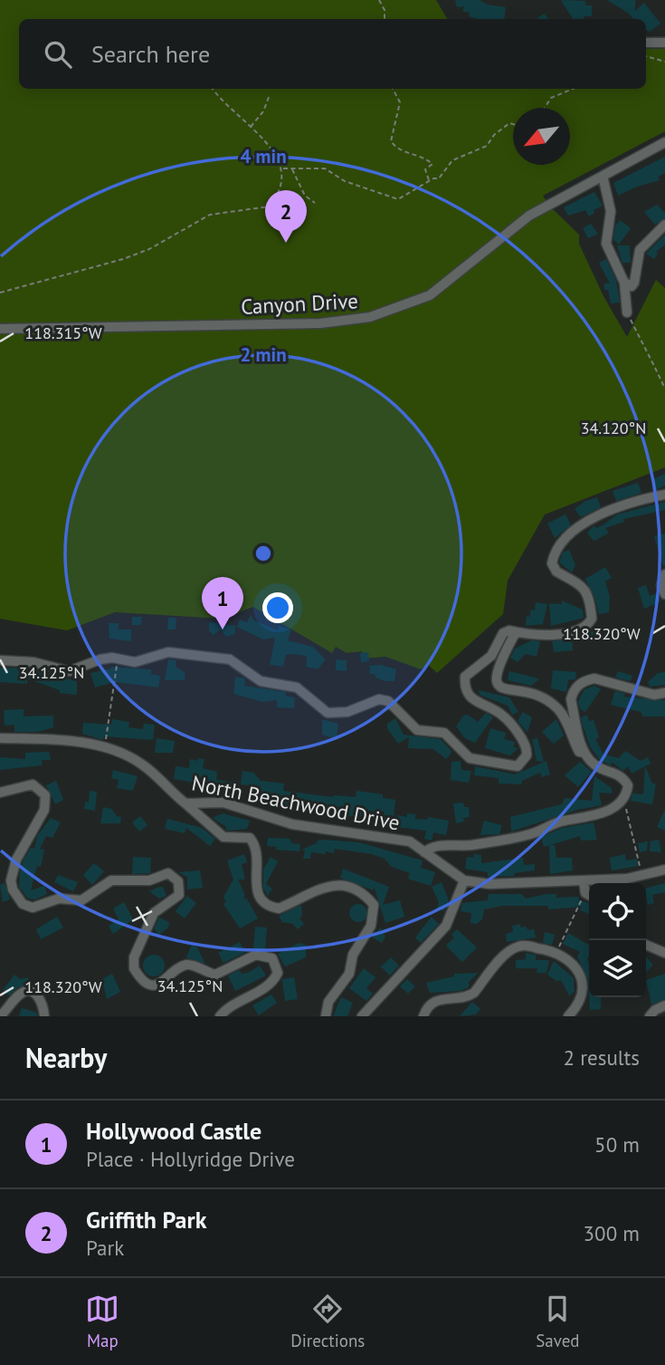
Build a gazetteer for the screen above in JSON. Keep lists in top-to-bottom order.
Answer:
{
  "streets": {
    "street": ["Canyon Drive", "North Beachwood Drive"]
  },
  "north": "bottom left",
  "page": {
    "search": "Search here",
    "pins": ["2", "1"],
    "heading": ["Nearby", "2 results"],
    "list": [
      {
        "mark": "1",
        "name": "Hollywood Castle",
        "note": "Place · Hollyridge Drive",
        "value": "50 m"
      },
      {
        "mark": "2",
        "name": "Griffith Park",
        "note": "Park",
        "value": "300 m"
      }
    ],
    "nav": ["Map", "Directions", "Saved"]
  },
  "coordinates": [
    "118.315°W",
    "34.120°N",
    "118.320°W",
    "34.125°N"
  ],
  "rings": ["4 min", "2 min"]
}
